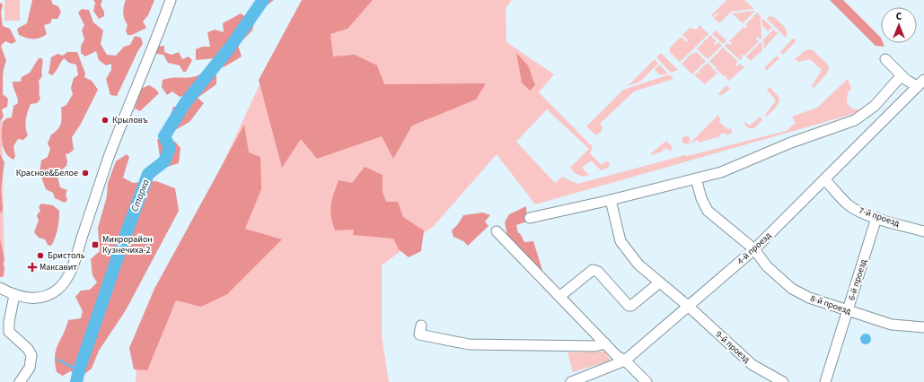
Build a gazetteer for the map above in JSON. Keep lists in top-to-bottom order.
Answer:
{
  "streets": {
    "street": [
      "7-й проезд",
      "4-й проезд",
      "6-й проезд",
      "8-й проезд",
      "9-й проезд"
    ]
  },
  "crossings": [
    ["7-й проезд", "4-й проезд"],
    ["7-й проезд", "6-й проезд"],
    ["4-й проезд", "8-й проезд"],
    ["4-й проезд", "9-й проезд"],
    ["6-й проезд", "8-й проезд"]
  ],
  "water": ["Старка"],
  "places": {
    "other": ["Крыловъ", "Красное&Белое", "Бристоль"],
    "transit": ["Микрорайон Кузнечиха-2"],
    "health": ["Максавит"]
  },
  "north": "top"
}
